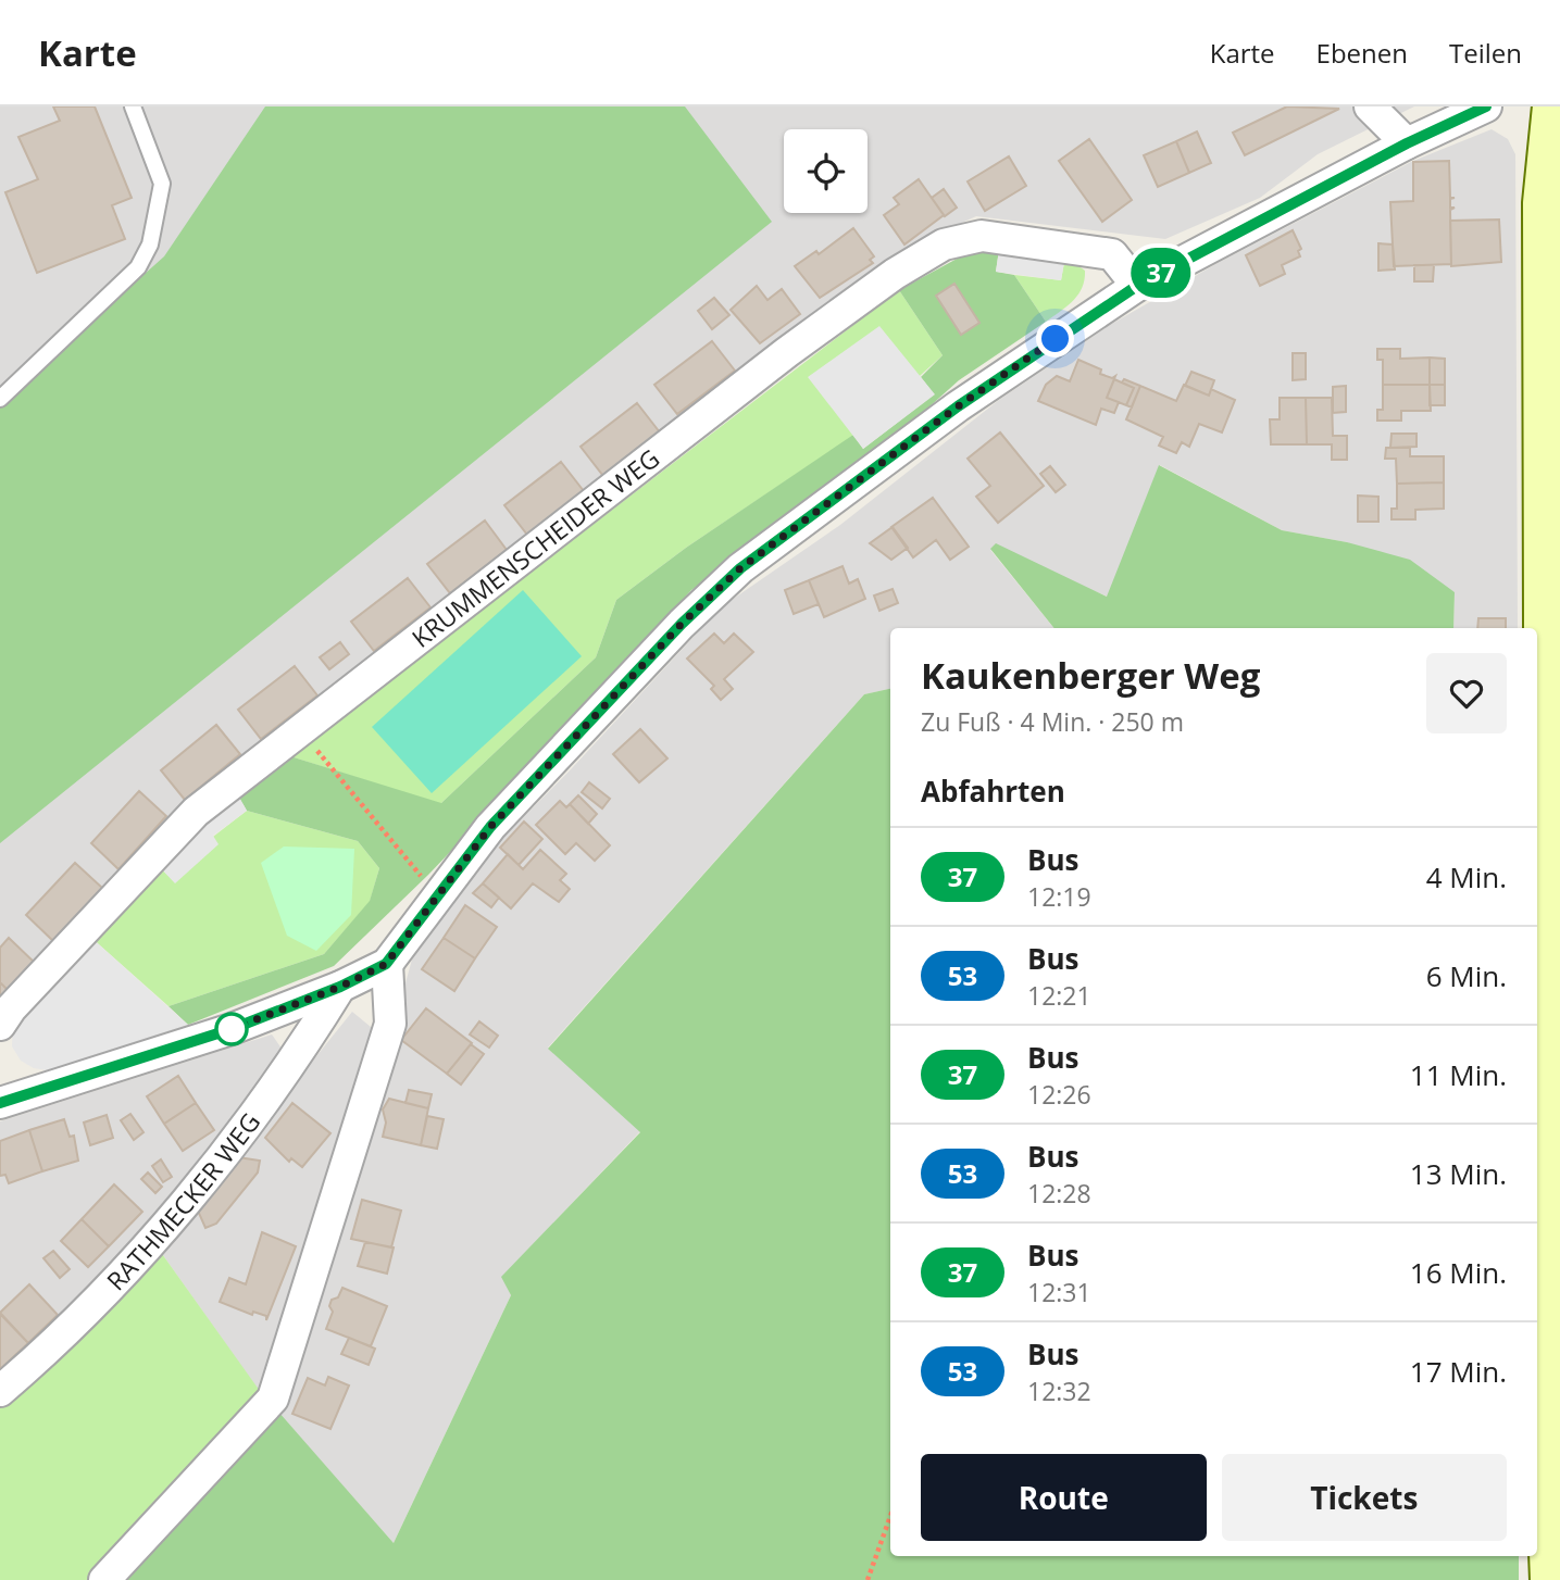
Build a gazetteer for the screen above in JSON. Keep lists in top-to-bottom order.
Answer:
{
  "streets": {
    "street": ["KRUMMENSCHEIDER WEG", "RATHMECKER WEG"]
  },
  "lines": ["bus line 37"],
  "page": {
    "header": "Karte",
    "nav": ["Karte", "Ebenen", "Teilen"],
    "on_map": "37",
    "heading": [
      ["Kaukenberger Weg", "Zu Fuß · 4 Min. · 250 m"],
      "Abfahrten"
    ],
    "list": [
      {
        "mark": "37",
        "name": "Bus",
        "note": "12:19",
        "value": "4 Min."
      },
      {
        "mark": "53",
        "name": "Bus",
        "note": "12:21",
        "value": "6 Min."
      },
      {
        "mark": "37",
        "name": "Bus",
        "note": "12:26",
        "value": "11 Min."
      },
      {
        "mark": "53",
        "name": "Bus",
        "note": "12:28",
        "value": "13 Min."
      },
      {
        "mark": "37",
        "name": "Bus",
        "note": "12:31",
        "value": "16 Min."
      },
      {
        "mark": "53",
        "name": "Bus",
        "note": "12:32",
        "value": "17 Min."
      }
    ],
    "buttons": ["Route", "Tickets"]
  }
}
